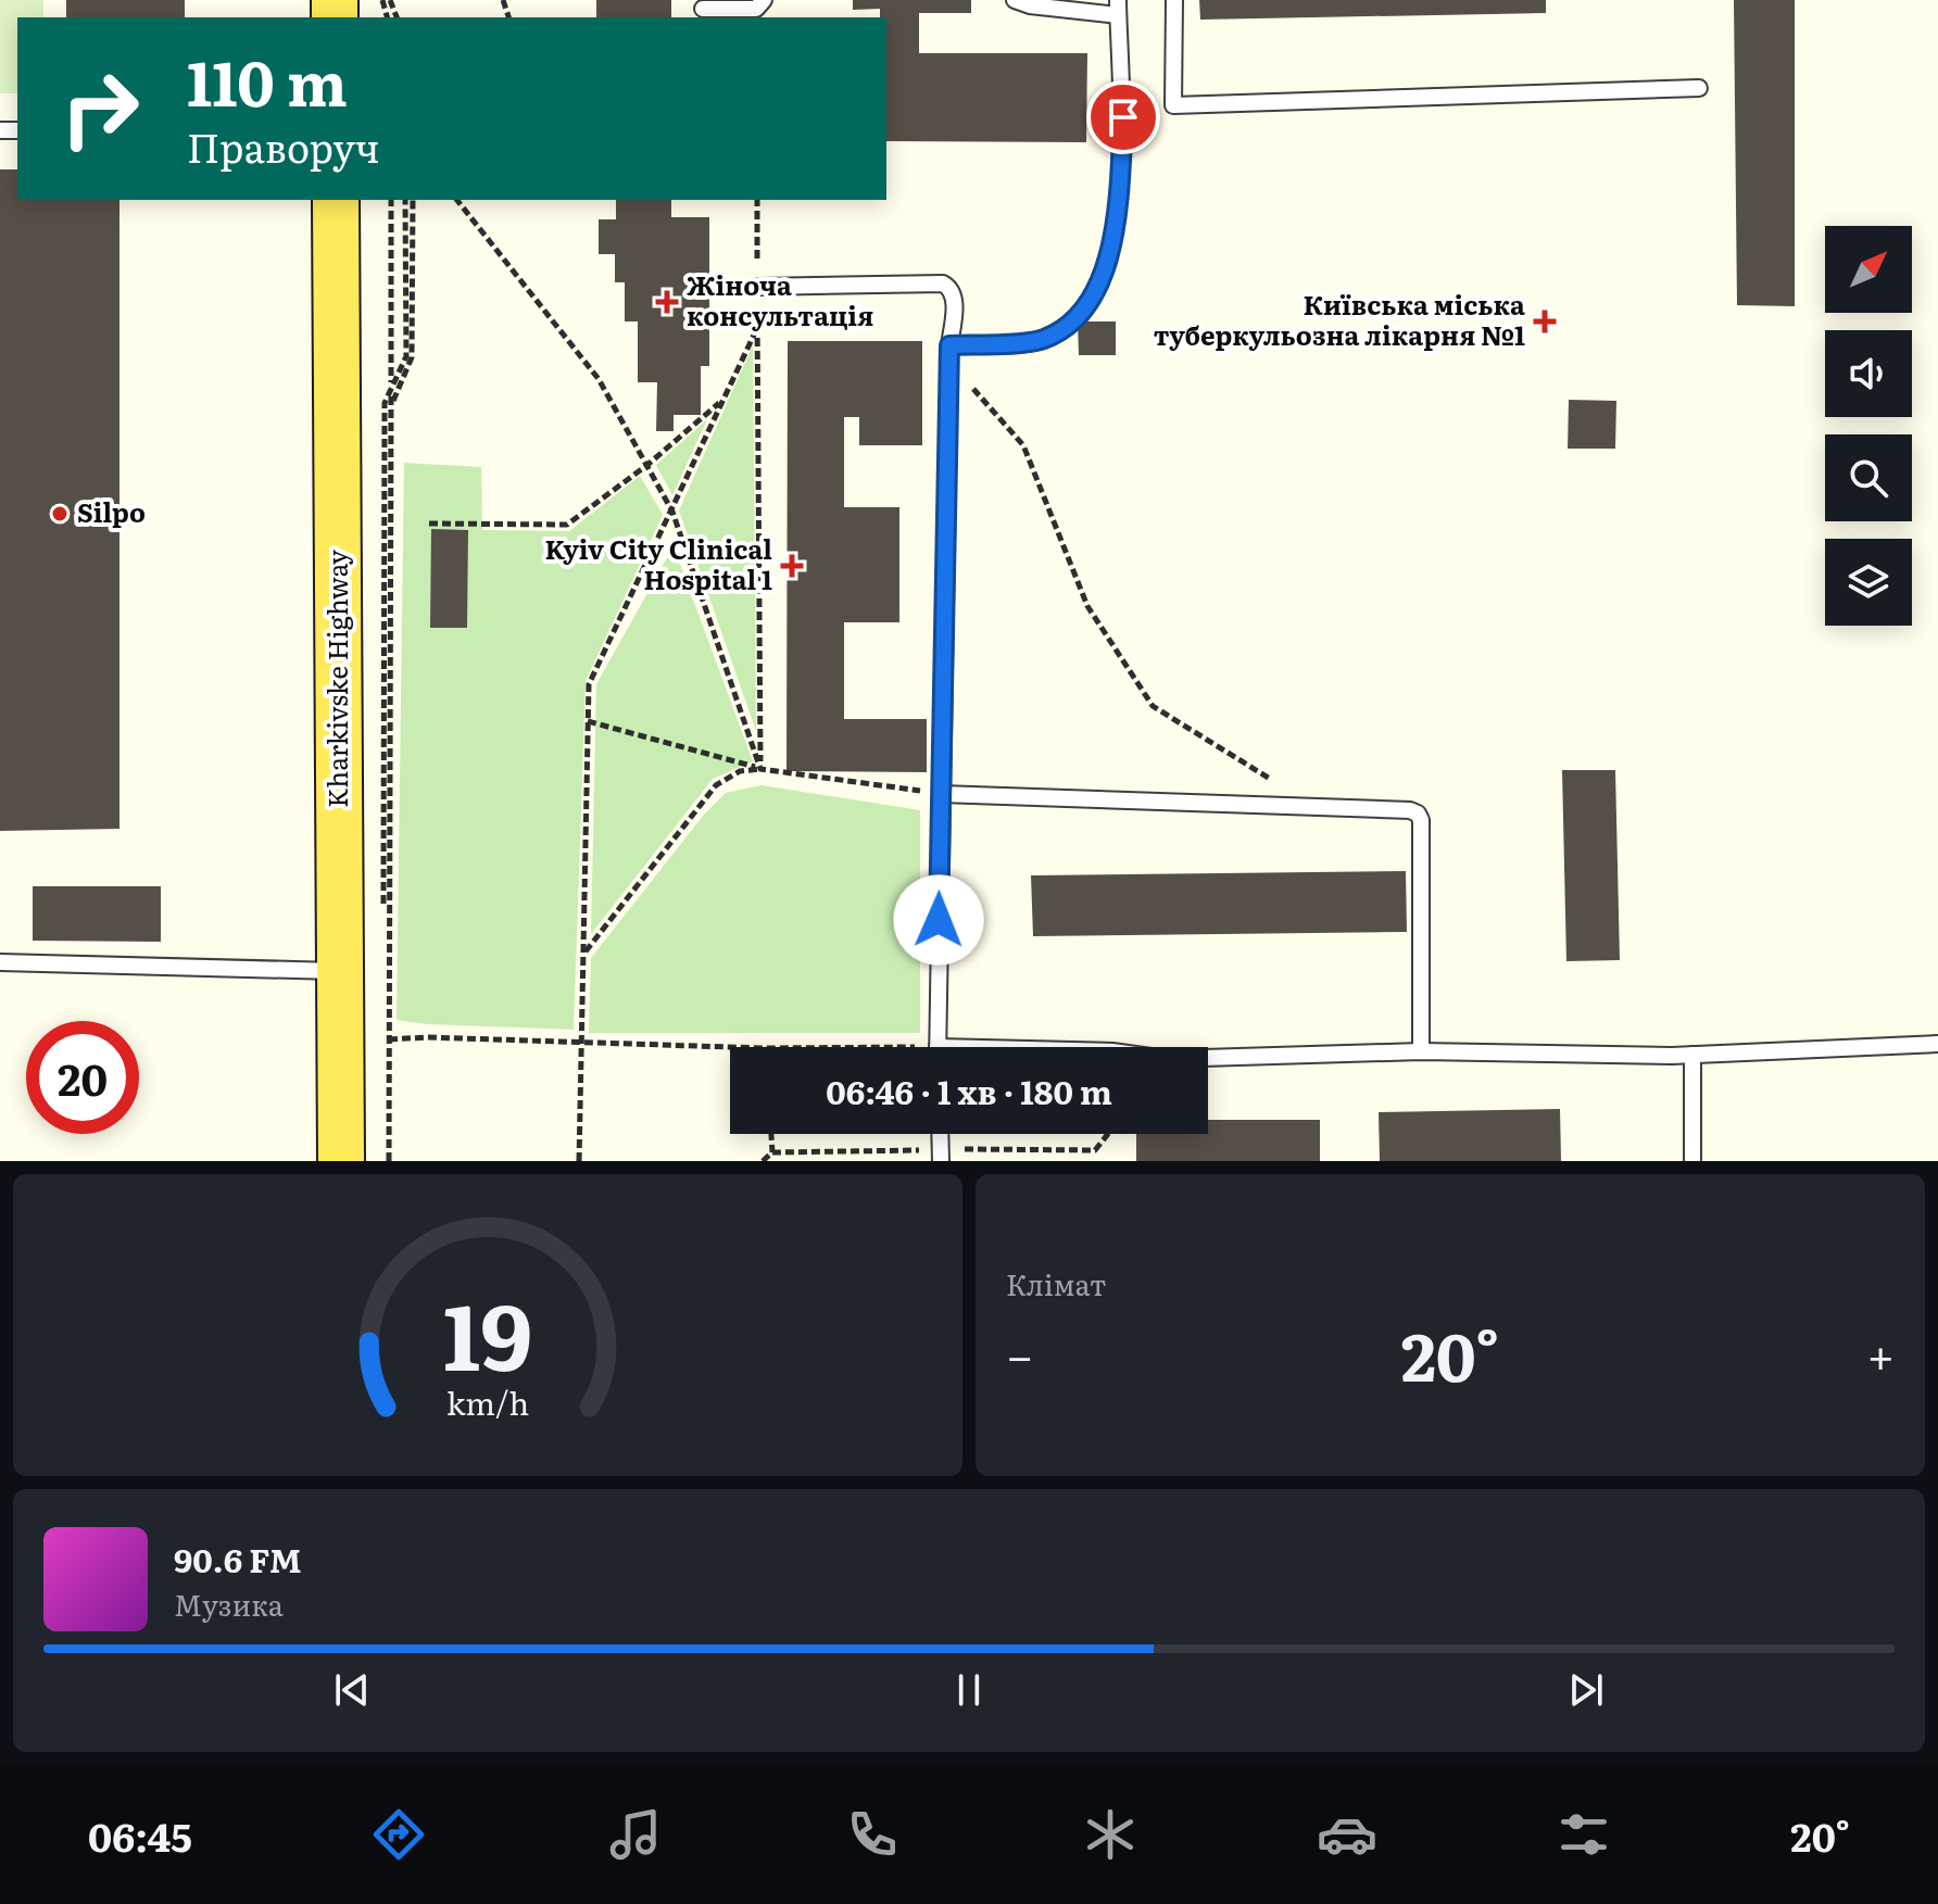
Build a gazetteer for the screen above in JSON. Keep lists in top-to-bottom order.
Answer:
{
  "streets": {
    "main road": ["Kharkivske Highway"]
  },
  "places": {
    "health": ["Жіноча консультація", "Київська міська туберкульозна лікарня №1", "Kyiv City Clinical Hospital 1"],
    "other": ["Silpo"]
  },
  "north": "top right",
  "page": {
    "turn": ["110 m", "Праворуч"],
    "limit": "20",
    "trip": "06:46 · 1 хв · 180 m",
    "tile": "Клімат",
    "heat": ["−", "20°", "+"],
    "song": ["90.6 FM", "Музика"],
    "tabs": ["06:45", "20°"],
    "gauge": ["19", "km/h"]
  }
}
